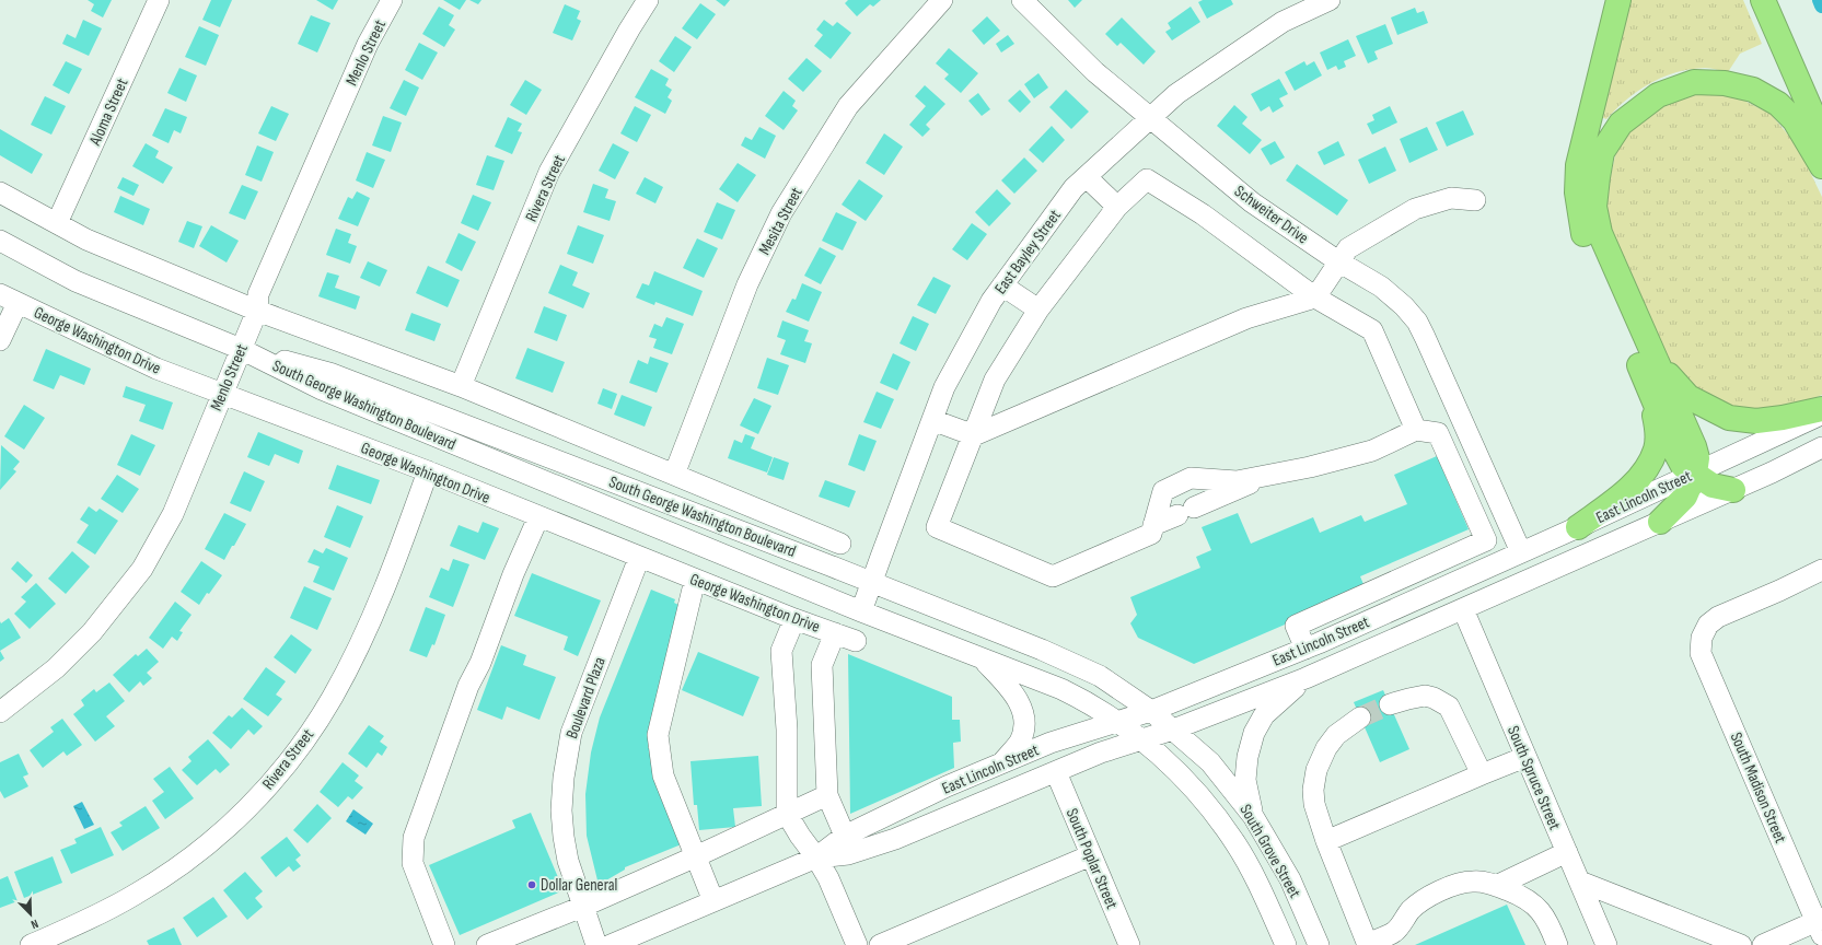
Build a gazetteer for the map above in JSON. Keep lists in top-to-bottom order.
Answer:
{
  "streets": {
    "street": [
      "Menlo Street",
      "Aloma Street",
      "Rivera Street",
      "Schweiter Drive",
      "Mesita Street",
      "East Bayley Street",
      "George Washington Drive",
      "South George Washington Boulevard",
      "East Lincoln Street",
      "Boulevard Plaza",
      "South Spruce Street",
      "South Madison Street",
      "South Grove Street",
      "South Poplar Street"
    ]
  },
  "crossings": [
    ["Menlo Street", "George Washington Drive"],
    ["Menlo Street", "South George Washington Boulevard"],
    ["Rivera Street", "George Washington Drive"],
    ["Schweiter Drive", "East Bayley Street"],
    ["Schweiter Drive", "East Lincoln Street"],
    ["East Bayley Street", "South George Washington Boulevard"],
    ["George Washington Drive", "Boulevard Plaza"],
    ["South George Washington Boulevard", "East Lincoln Street"],
    ["South George Washington Boulevard", "South Grove Street"],
    ["East Lincoln Street", "South Spruce Street"],
    ["East Lincoln Street", "South Grove Street"],
    ["East Lincoln Street", "South Poplar Street"]
  ],
  "places": ["Dollar General"],
  "north": "bottom right"
}
